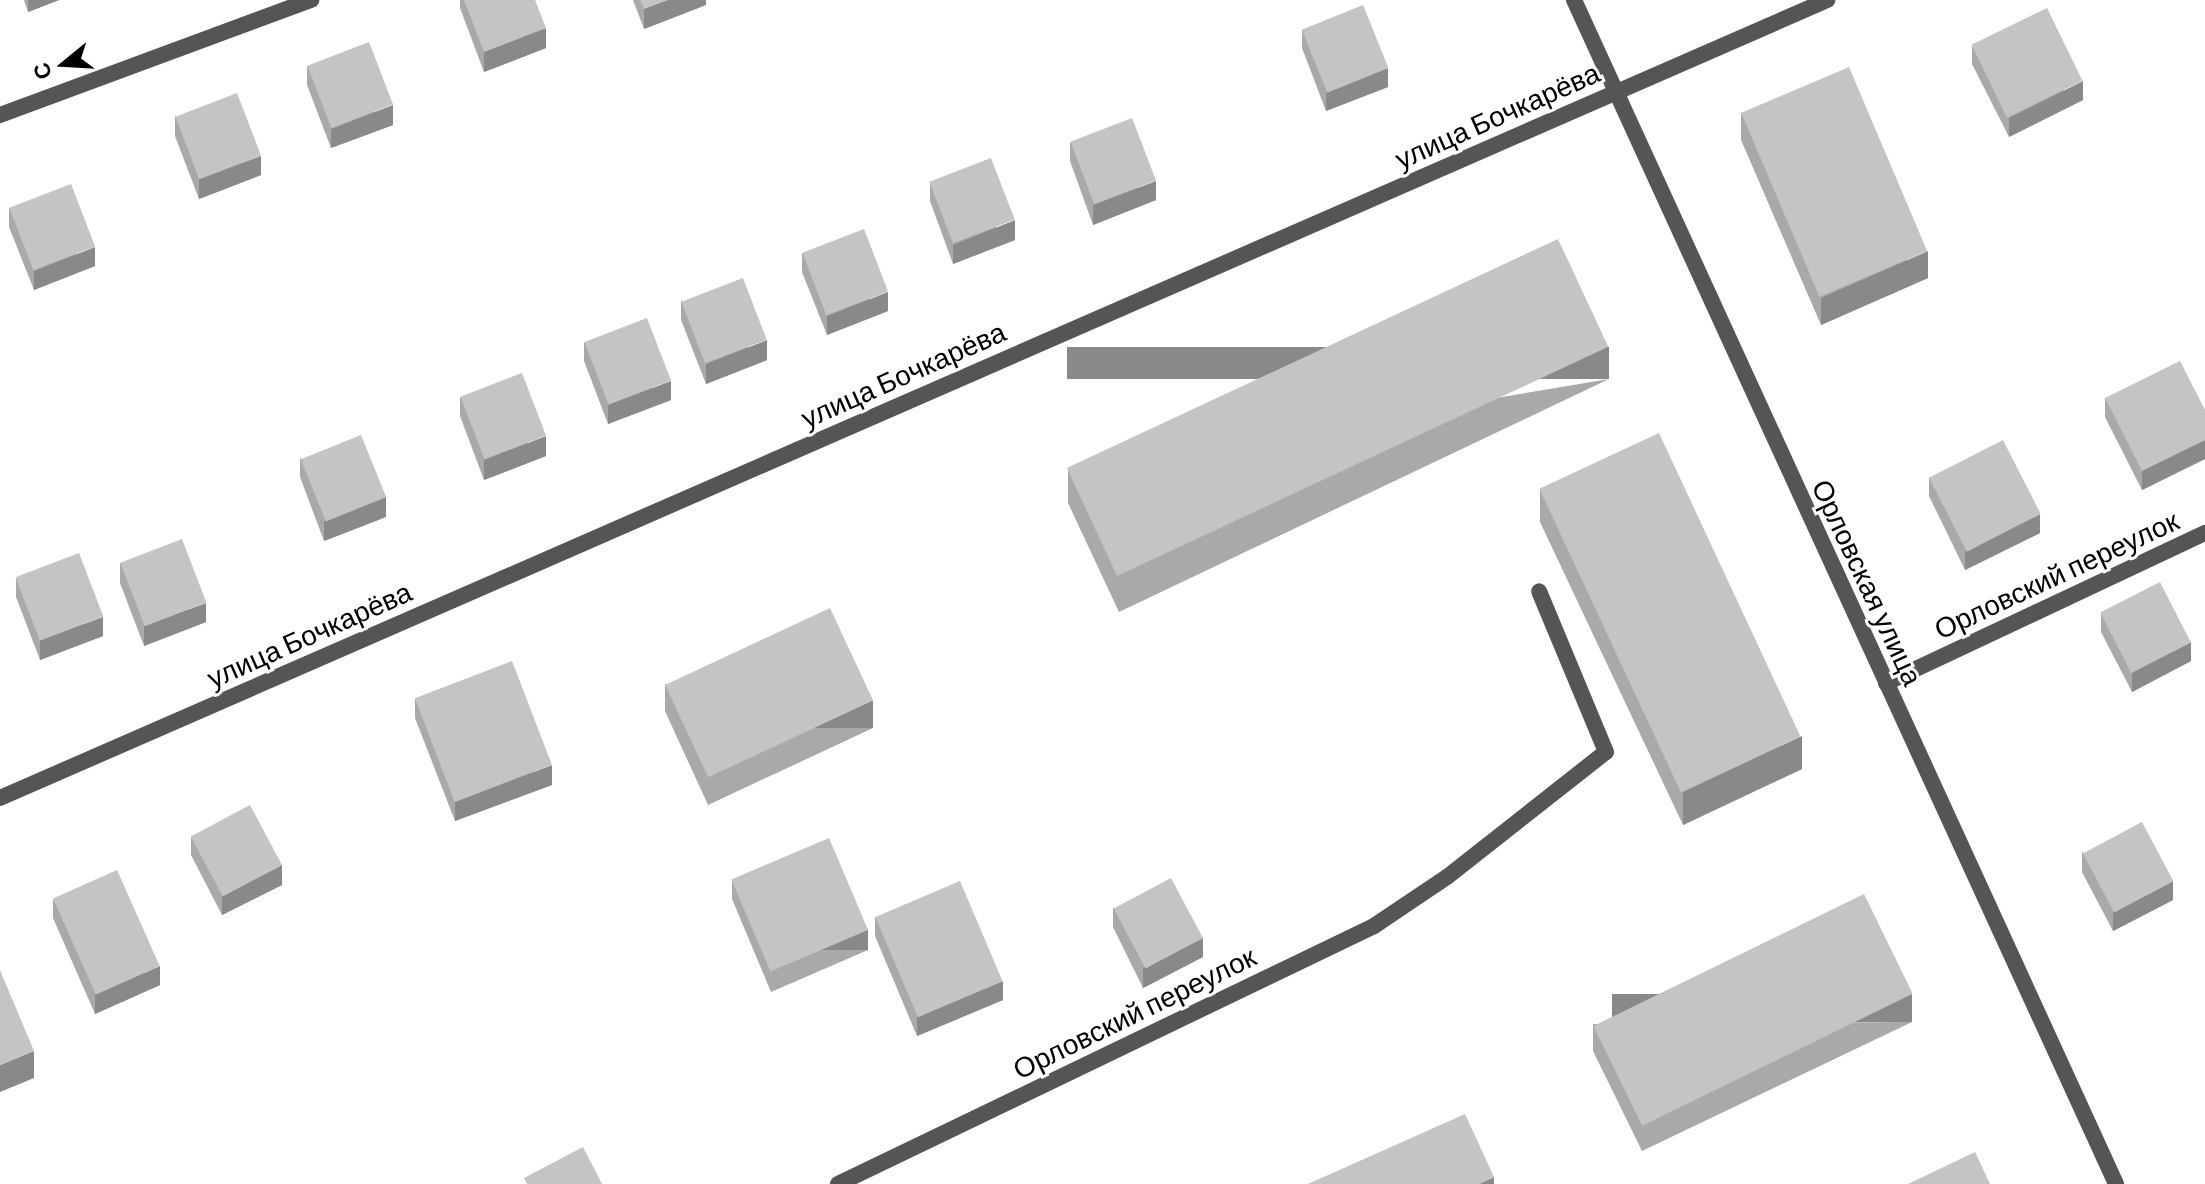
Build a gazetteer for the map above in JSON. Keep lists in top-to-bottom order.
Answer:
{
  "streets": {
    "street": ["улица Бочкарёва", "Орловский переулок", "Орловская улица"]
  },
  "crossings": [
    ["улица Бочкарёва", "Орловская улица"],
    ["Орловский переулок", "Орловская улица"]
  ],
  "north": "left"
}
